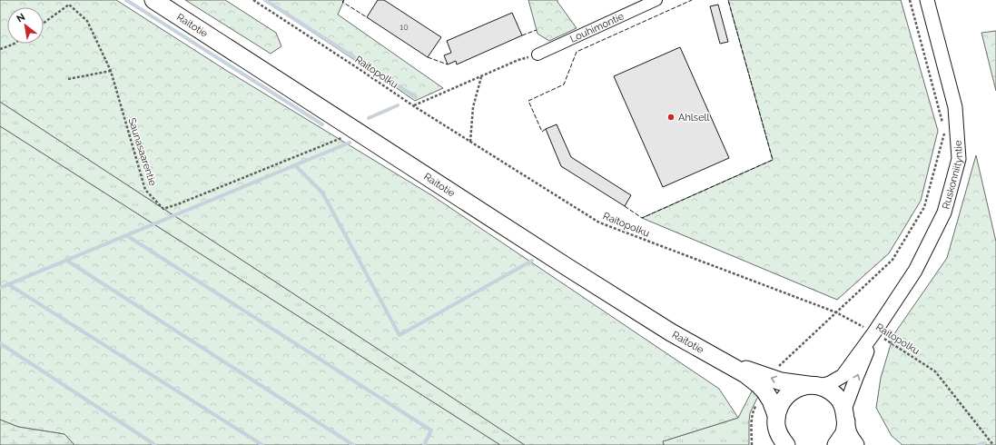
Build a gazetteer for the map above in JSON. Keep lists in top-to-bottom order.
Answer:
{
  "streets": {
    "main road": ["Raitotie"],
    "street": ["Louhimontie", "Ruskonniityntie"],
    "path": ["Raitopolku", "Saunasaarentie"]
  },
  "crossings": [
    ["Raitotie", "Saunasaarentie"],
    ["Raitotie", "Ruskonniityntie"],
    ["Raitopolku", "Ruskonniityntie"]
  ],
  "places": ["Ahlsell"],
  "house_numbers": ["10"],
  "north": "top left"
}
